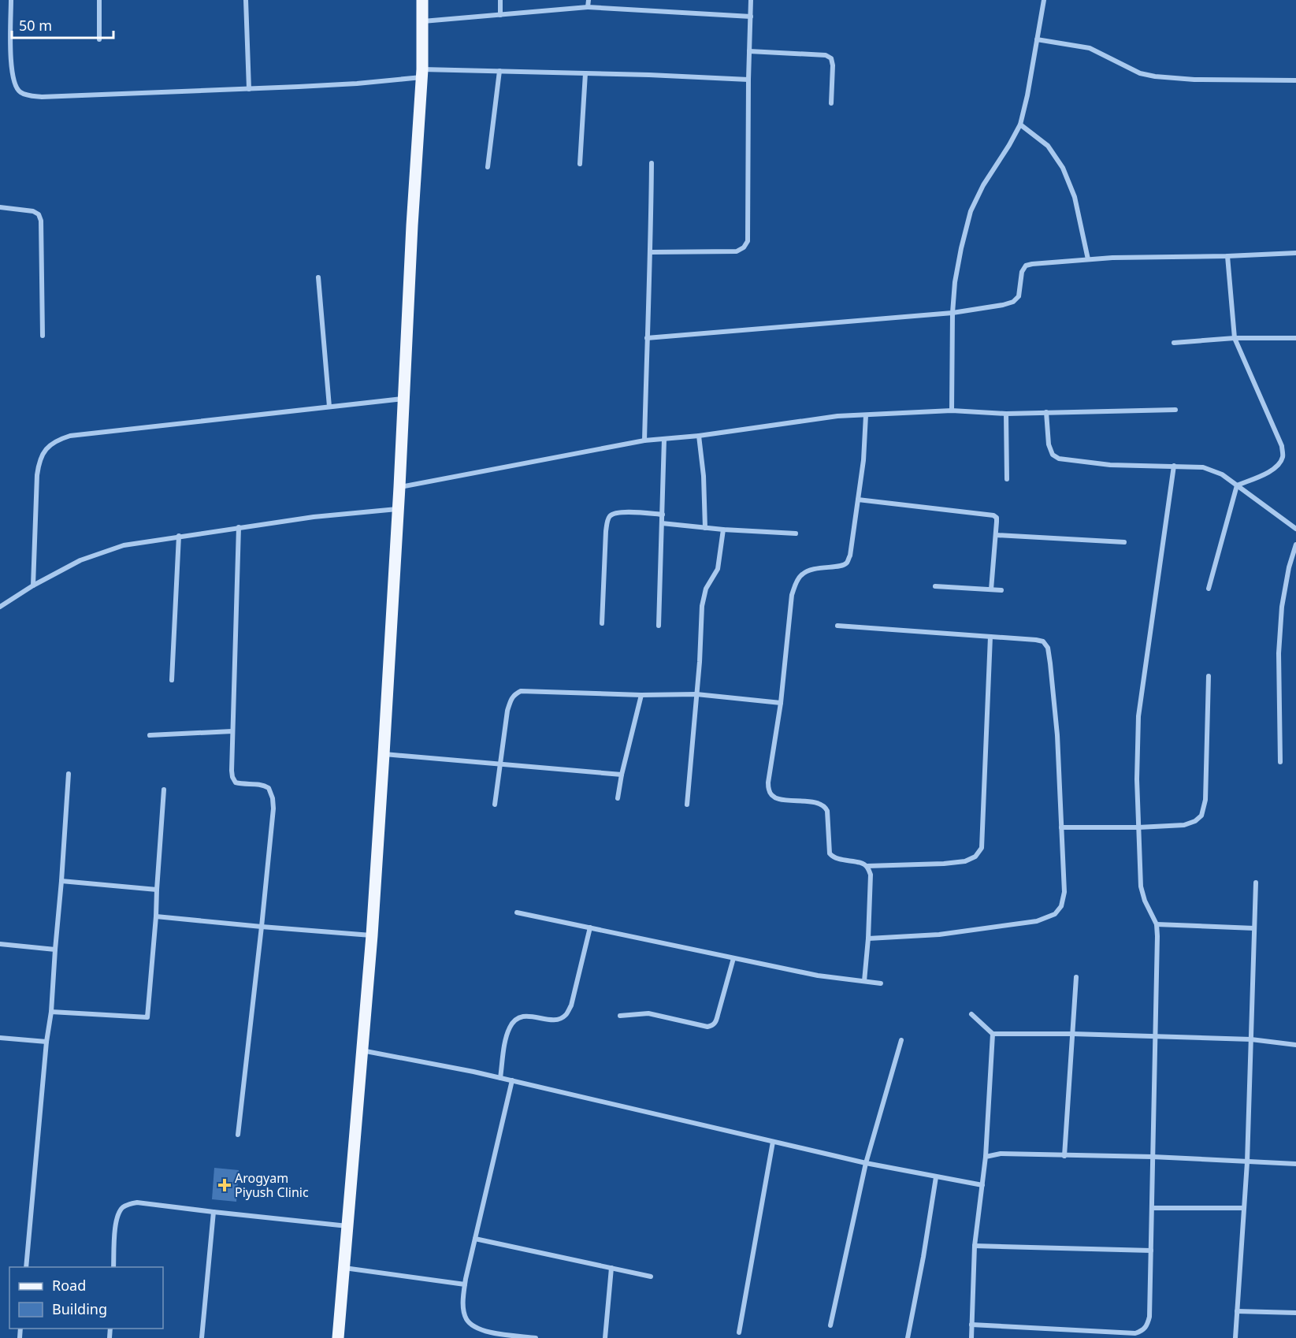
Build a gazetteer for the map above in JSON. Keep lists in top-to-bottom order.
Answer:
{
  "places": {
    "health": ["Arogyam Piyush Clinic"]
  },
  "legend": ["Road", "Building"],
  "scale_bar": "50 m"
}
